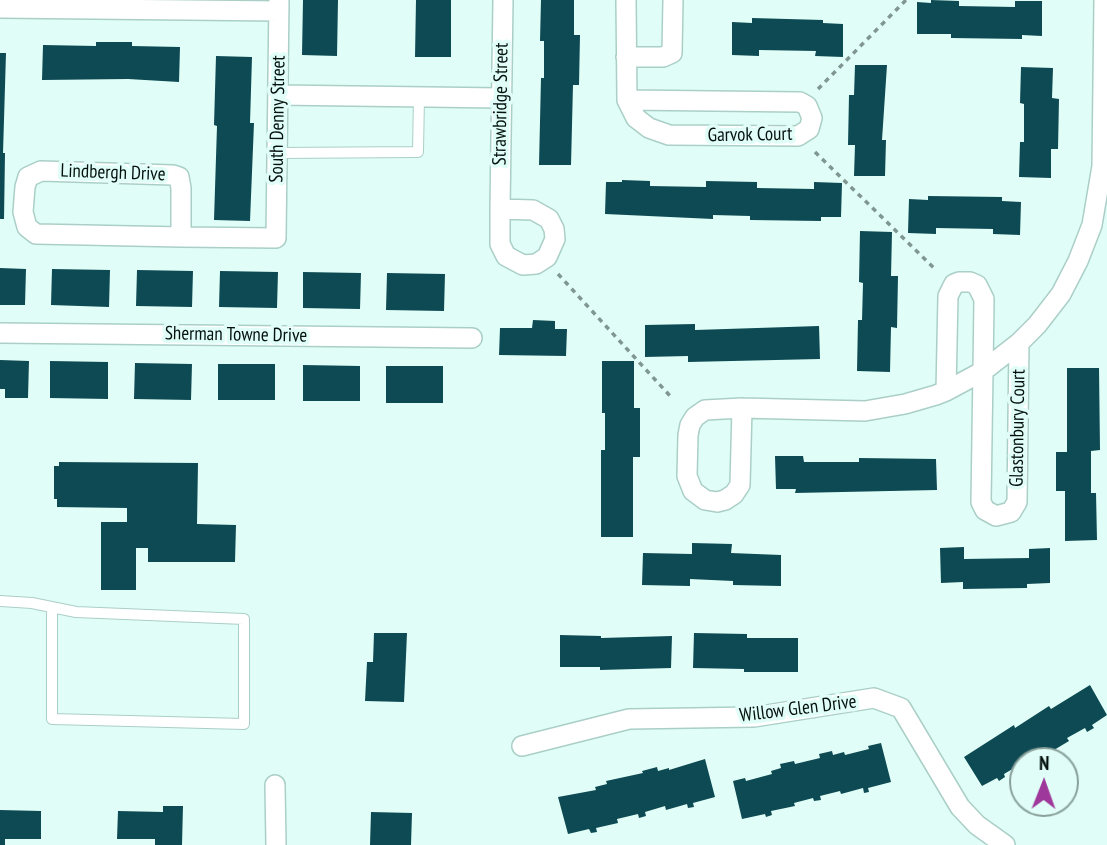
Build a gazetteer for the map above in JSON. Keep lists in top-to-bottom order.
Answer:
{
  "streets": {
    "street": [
      "Strawbridge Street",
      "South Denny Street",
      "Garvok Court",
      "Lindbergh Drive",
      "Sherman Towne Drive",
      "Glastonbury Court",
      "Willow Glen Drive"
    ]
  },
  "crossings": [
    ["South Denny Street", "Lindbergh Drive"]
  ],
  "north": "top"
}
